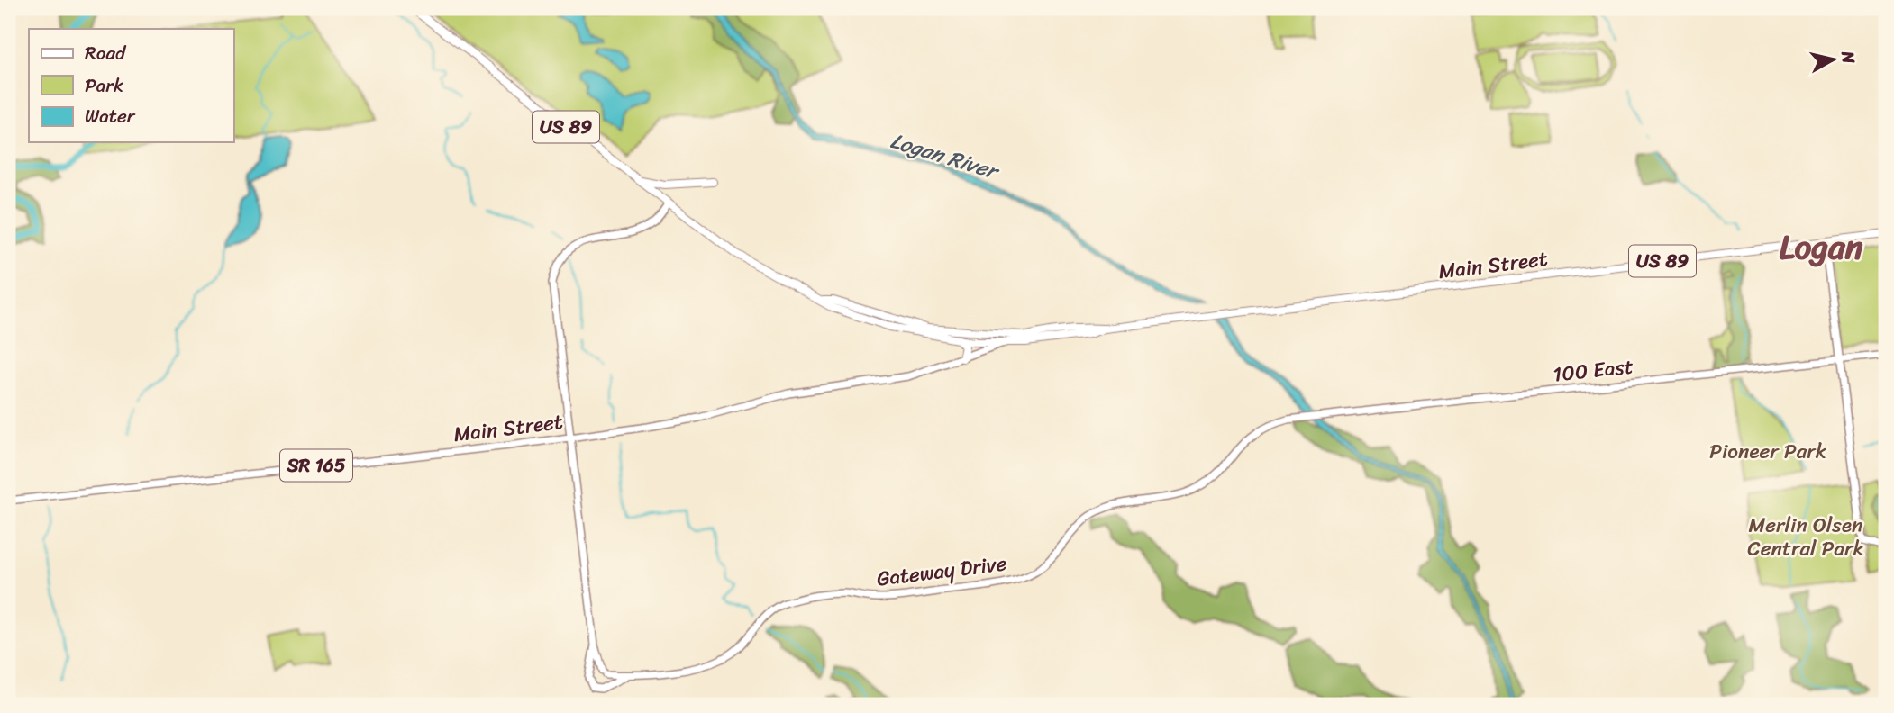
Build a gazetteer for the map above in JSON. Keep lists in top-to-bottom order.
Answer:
{
  "streets": {
    "highway": ["US 89", "Main Street"],
    "main road": ["100 East", "SR 165", "Gateway Drive"]
  },
  "crossings": [
    ["US 89", "Main Street"],
    ["100 East", "Gateway Drive"]
  ],
  "districts": ["Logan"],
  "water": ["Logan River"],
  "parks": ["Pioneer Park", "Merlin Olsen Central Park"],
  "legend": ["Road", "Park", "Water"],
  "north": "right"
}
